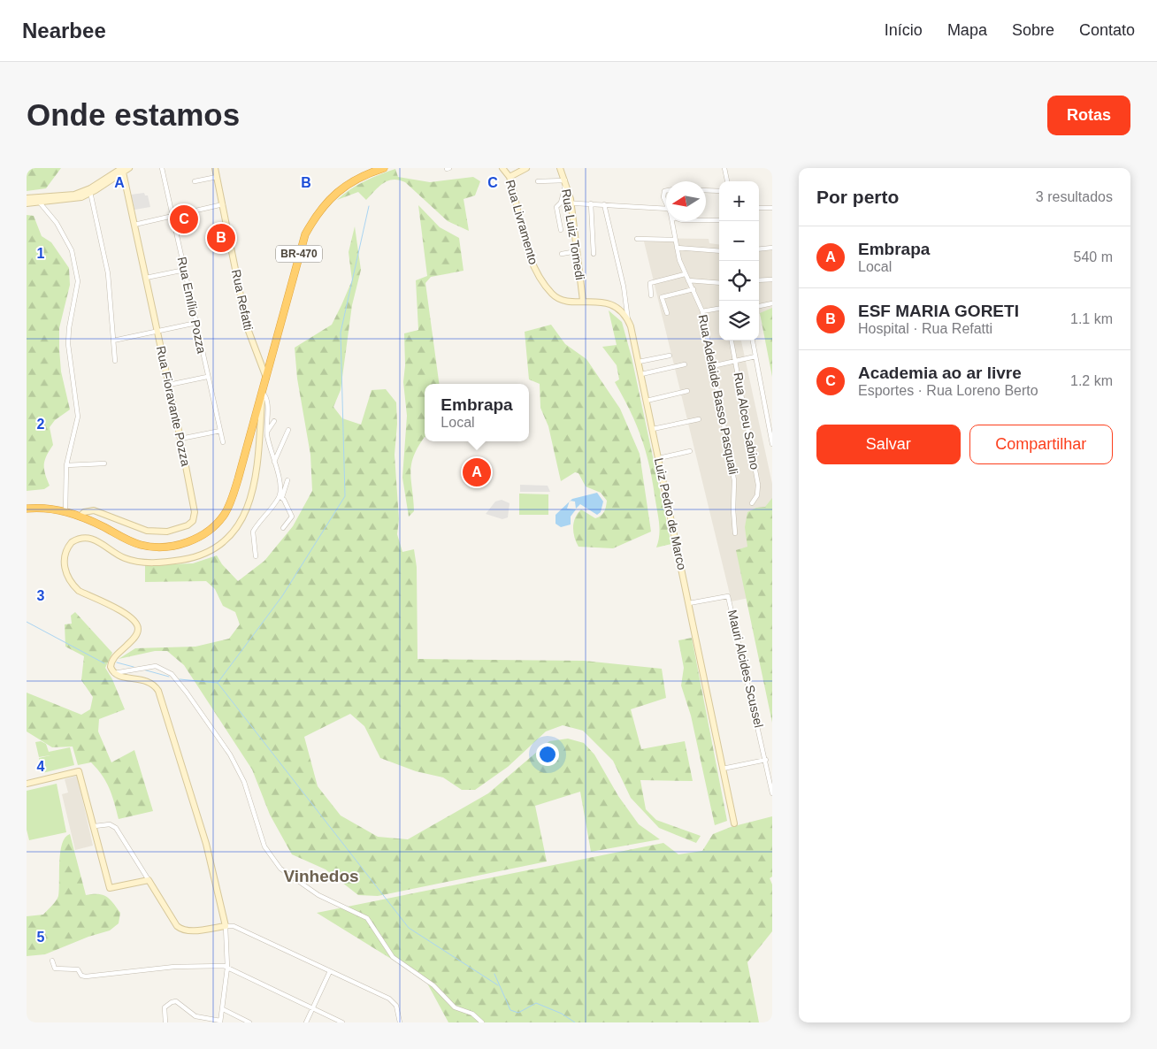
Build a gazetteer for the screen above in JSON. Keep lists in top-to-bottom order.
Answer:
{
  "streets": {
    "highway": ["BR-470"],
    "street": [
      "Rua Livramento",
      "Rua Luiz Tomedi",
      "Rua Refatti",
      "Rua Emílio Pozza",
      "Rua Adelaide Basso Pasquali",
      "Rua Fioravante Pozza",
      "Rua Alceu Sabino",
      "Luiz Pedro de Marco",
      "Mauri Alcides Scussel"
    ]
  },
  "crossings": [
    ["Rua Livramento", "Rua Luiz Tomedi"],
    ["Rua Livramento", "Luiz Pedro de Marco"],
    ["BR-470", "Rua Refatti"],
    ["BR-470", "Rua Fioravante Pozza"],
    ["Luiz Pedro de Marco", "Mauri Alcides Scussel"]
  ],
  "districts": ["Vinhedos"],
  "north": "left",
  "page": {
    "header": "Nearbee",
    "nav": [
      "Início",
      "Mapa",
      "Sobre",
      "Contato"
    ],
    "buttons": [
      "Rotas",
      ["Salvar", "Compartilhar"]
    ],
    "title": "Onde estamos",
    "heading": ["Por perto", "3 resultados"],
    "map_buttons": ["+", "−"],
    "pins": ["C", "B", "A"],
    "list": [
      {
        "mark": "A",
        "name": "Embrapa",
        "note": "Local",
        "value": "540 m"
      },
      {
        "mark": "B",
        "name": "ESF MARIA GORETI",
        "note": "Hospital · Rua Refatti",
        "value": "1.1 km"
      },
      {
        "mark": "C",
        "name": "Academia ao ar livre",
        "note": "Esportes · Rua Loreno Berto",
        "value": "1.2 km"
      }
    ],
    "popup": ["Embrapa", "Local"]
  },
  "grid": {
    "columns": ["A", "B", "C"],
    "rows": [
      "1",
      "2",
      "3",
      "4",
      "5"
    ]
  }
}
